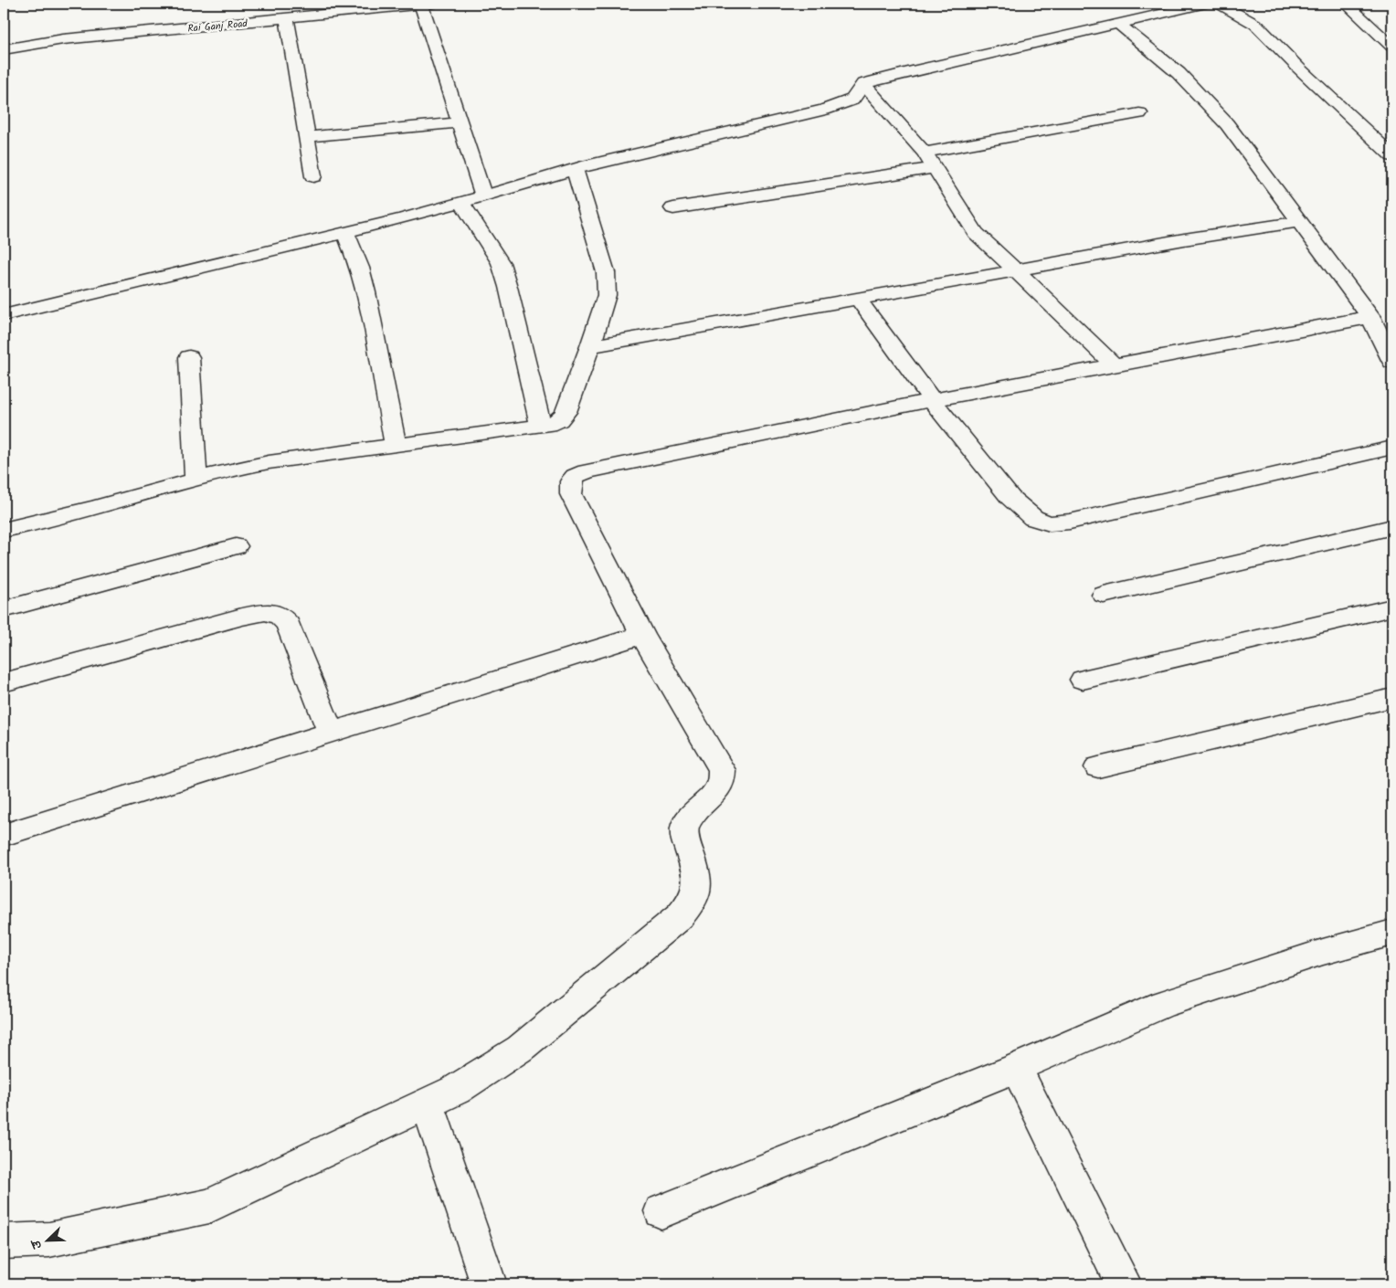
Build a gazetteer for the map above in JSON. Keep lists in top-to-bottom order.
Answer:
{
  "streets": {
    "street": ["Rai Ganj Road"]
  },
  "north": "bottom left"
}
